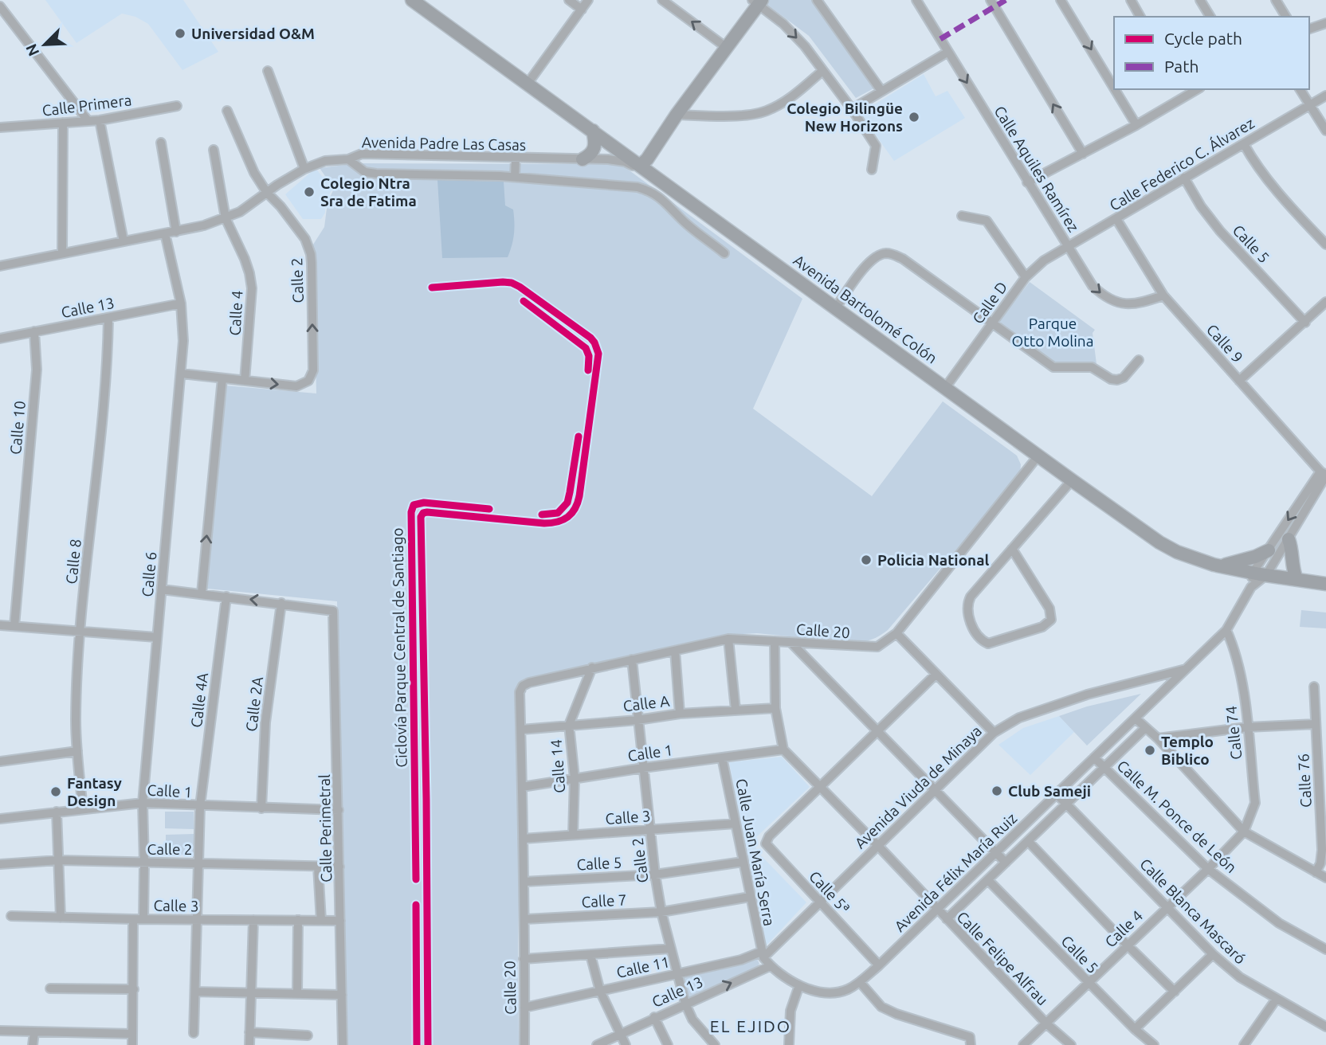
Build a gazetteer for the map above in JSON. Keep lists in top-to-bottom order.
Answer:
{
  "streets": {
    "main road": ["Avenida Bartolomé Colón"],
    "street": [
      "Calle Primera",
      "Avenida Padre Las Casas",
      "Calle Federico C. Álvarez",
      "Calle Aquiles Ramírez",
      "Calle 5",
      "Calle 2",
      "Calle D",
      "Calle 13",
      "Calle 4",
      "Calle 9",
      "Calle 10",
      "Calle 8",
      "Calle 6",
      "Calle 20",
      "Calle 4A",
      "Calle A",
      "Calle 2A",
      "Calle 74",
      "Calle 1",
      "Calle 14",
      "Calle 76",
      "Avenida Viuda de Minaya",
      "Calle M. Ponce de León",
      "Calle 3",
      "Calle Perimetral",
      "Calle Juan María Serra",
      "Avenida Félix María Ruiz",
      "Calle 5ª",
      "Calle 7",
      "Calle Blanca Mascaró",
      "Calle Felipe Alfrau",
      "Calle 11"
    ],
    "cycle path": ["Ciclovía Parque Central de Santiago"]
  },
  "crossings": [
    ["Avenida Padre Las Casas", "Calle 2"],
    ["Avenida Padre Las Casas", "Avenida Bartolomé Colón"],
    ["Avenida Padre Las Casas", "Calle 4"],
    ["Avenida Padre Las Casas", "Calle 6"],
    ["Calle Federico C. Álvarez", "Calle Aquiles Ramírez"],
    ["Calle Federico C. Álvarez", "Calle 5"],
    ["Calle Federico C. Álvarez", "Calle D"],
    ["Calle Federico C. Álvarez", "Calle 9"],
    ["Calle Aquiles Ramírez", "Calle D"],
    ["Calle Aquiles Ramírez", "Calle 9"],
    ["Calle 5", "Calle 2"],
    ["Calle 5", "Calle 4"],
    ["Calle 5", "Calle 20"],
    ["Calle 5", "Calle Juan María Serra"],
    ["Calle 2", "Calle 13"],
    ["Calle 2", "Calle 4"],
    ["Calle 2", "Calle 6"],
    ["Calle 2", "Calle 20"],
    ["Calle 2", "Calle A"],
    ["Calle 2", "Calle 1"],
    ["Calle 2", "Calle 3"],
    ["Calle 2", "Calle Perimetral"],
    ["Calle 2", "Calle 7"],
    ["Calle 2", "Calle 11"],
    ["Calle D", "Avenida Bartolomé Colón"],
    ["Calle 13", "Calle 10"],
    ["Calle 13", "Calle 8"],
    ["Calle 13", "Calle 6"],
    ["Calle 13", "Avenida Félix María Ruiz"],
    ["Avenida Bartolomé Colón", "Calle 20"],
    ["Avenida Bartolomé Colón", "Avenida Félix María Ruiz"],
    ["Calle 4", "Calle 74"],
    ["Calle 4", "Calle M. Ponce de León"],
    ["Calle 4", "Calle Blanca Mascaró"],
    ["Calle 4", "Calle Felipe Alfrau"],
    ["Calle 8", "Calle 1"],
    ["Calle 6", "Calle 1"],
    ["Calle 6", "Calle 3"],
    ["Calle 20", "Calle A"],
    ["Calle 20", "Calle 1"],
    ["Calle 20", "Calle 14"],
    ["Calle 20", "Calle 3"],
    ["Calle 20", "Calle 7"],
    ["Calle 20", "Calle 11"],
    ["Calle 4A", "Calle 1"],
    ["Calle A", "Calle 14"],
    ["Calle 2A", "Calle 1"],
    ["Calle 2A", "Calle Perimetral"],
    ["Calle 74", "Avenida Félix María Ruiz"],
    ["Calle 1", "Calle 14"],
    ["Calle 1", "Calle Perimetral"],
    ["Calle 1", "Calle Juan María Serra"],
    ["Calle 1", "Calle Felipe Alfrau"],
    ["Calle 14", "Calle 3"],
    ["Avenida Viuda de Minaya", "Calle Juan María Serra"],
    ["Avenida Viuda de Minaya", "Avenida Félix María Ruiz"],
    ["Avenida Viuda de Minaya", "Calle 5ª"],
    ["Avenida Viuda de Minaya", "Calle Felipe Alfrau"],
    ["Avenida Viuda de Minaya", "Calle 11"],
    ["Calle M. Ponce de León", "Avenida Félix María Ruiz"],
    ["Calle 3", "Calle Perimetral"],
    ["Calle 3", "Calle Juan María Serra"],
    ["Calle Juan María Serra", "Calle 7"],
    ["Calle Juan María Serra", "Calle 11"],
    ["Avenida Félix María Ruiz", "Calle 5ª"],
    ["Avenida Félix María Ruiz", "Calle Blanca Mascaró"],
    ["Avenida Félix María Ruiz", "Calle Felipe Alfrau"],
    ["Calle 5ª", "Calle Felipe Alfrau"]
  ],
  "districts": ["EL EJIDO"],
  "parks": ["Parque Otto Molina"],
  "places": [
    "Universidad O&M",
    "Colegio Bilingüe New Horizons",
    "Colegio Ntra Sra de Fatima",
    "Policia National",
    "Templo Biblico",
    "Club Sameji",
    "Fantasy Design"
  ],
  "legend": ["Cycle path", "Path"],
  "north": "bottom left"
}
